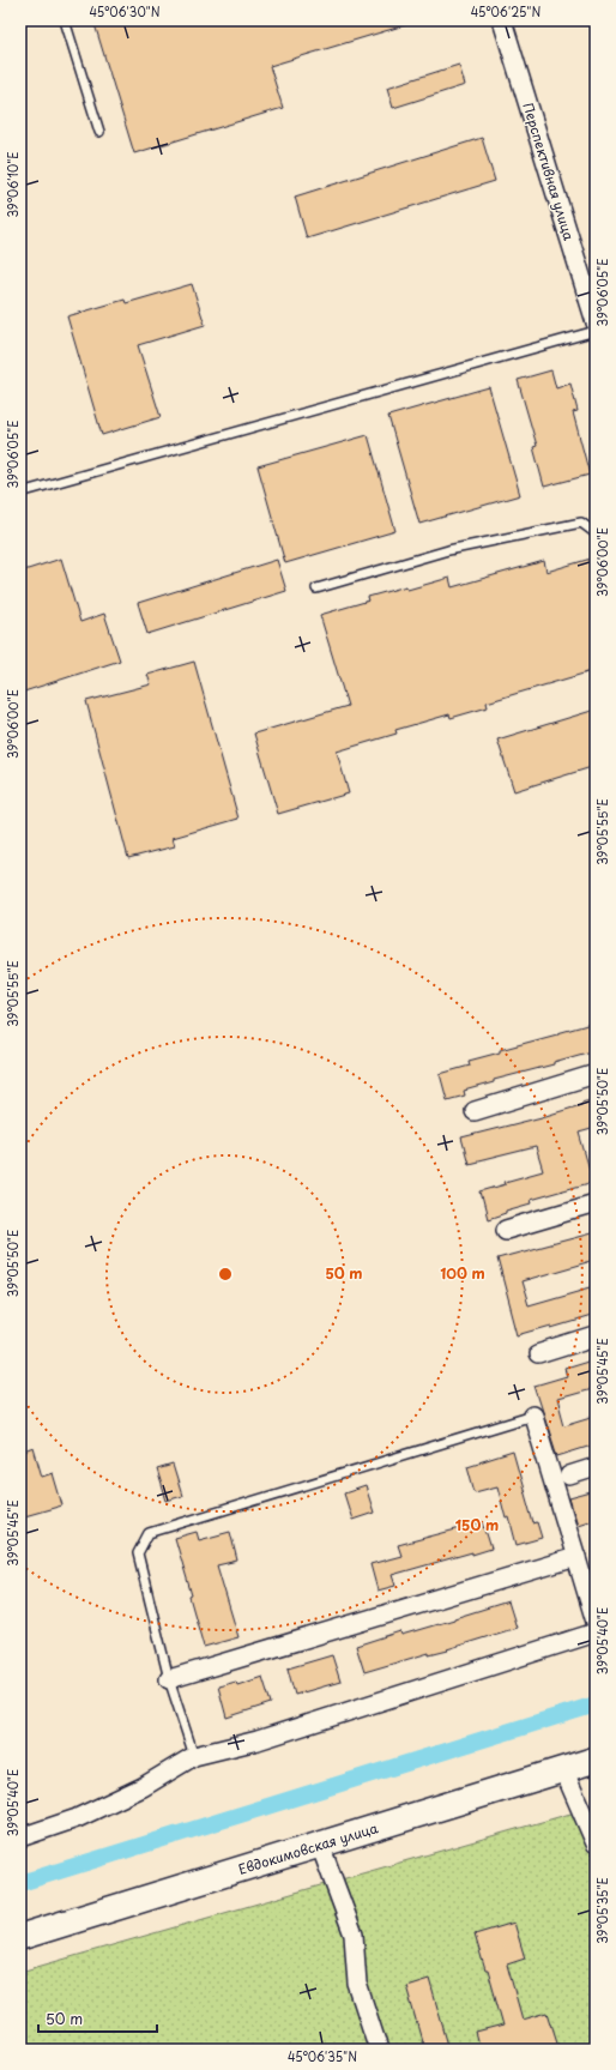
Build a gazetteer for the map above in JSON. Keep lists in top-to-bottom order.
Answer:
{
  "streets": {
    "main road": ["Евдокимовская улица"],
    "street": ["Перспективная улица"]
  },
  "scale_bar": "50 m",
  "coordinates": [
    "45°06'30\"N",
    "45°06'25\"N",
    "39°06'10\"E",
    "39°06'05\"E",
    "39°06'00\"E",
    "39°05'55\"E",
    "39°05'50\"E",
    "39°05'45\"E",
    "39°05'40\"E",
    "39°05'35\"E",
    "45°06'35\"N"
  ],
  "rings": ["50 m", "100 m", "150 m"]
}
